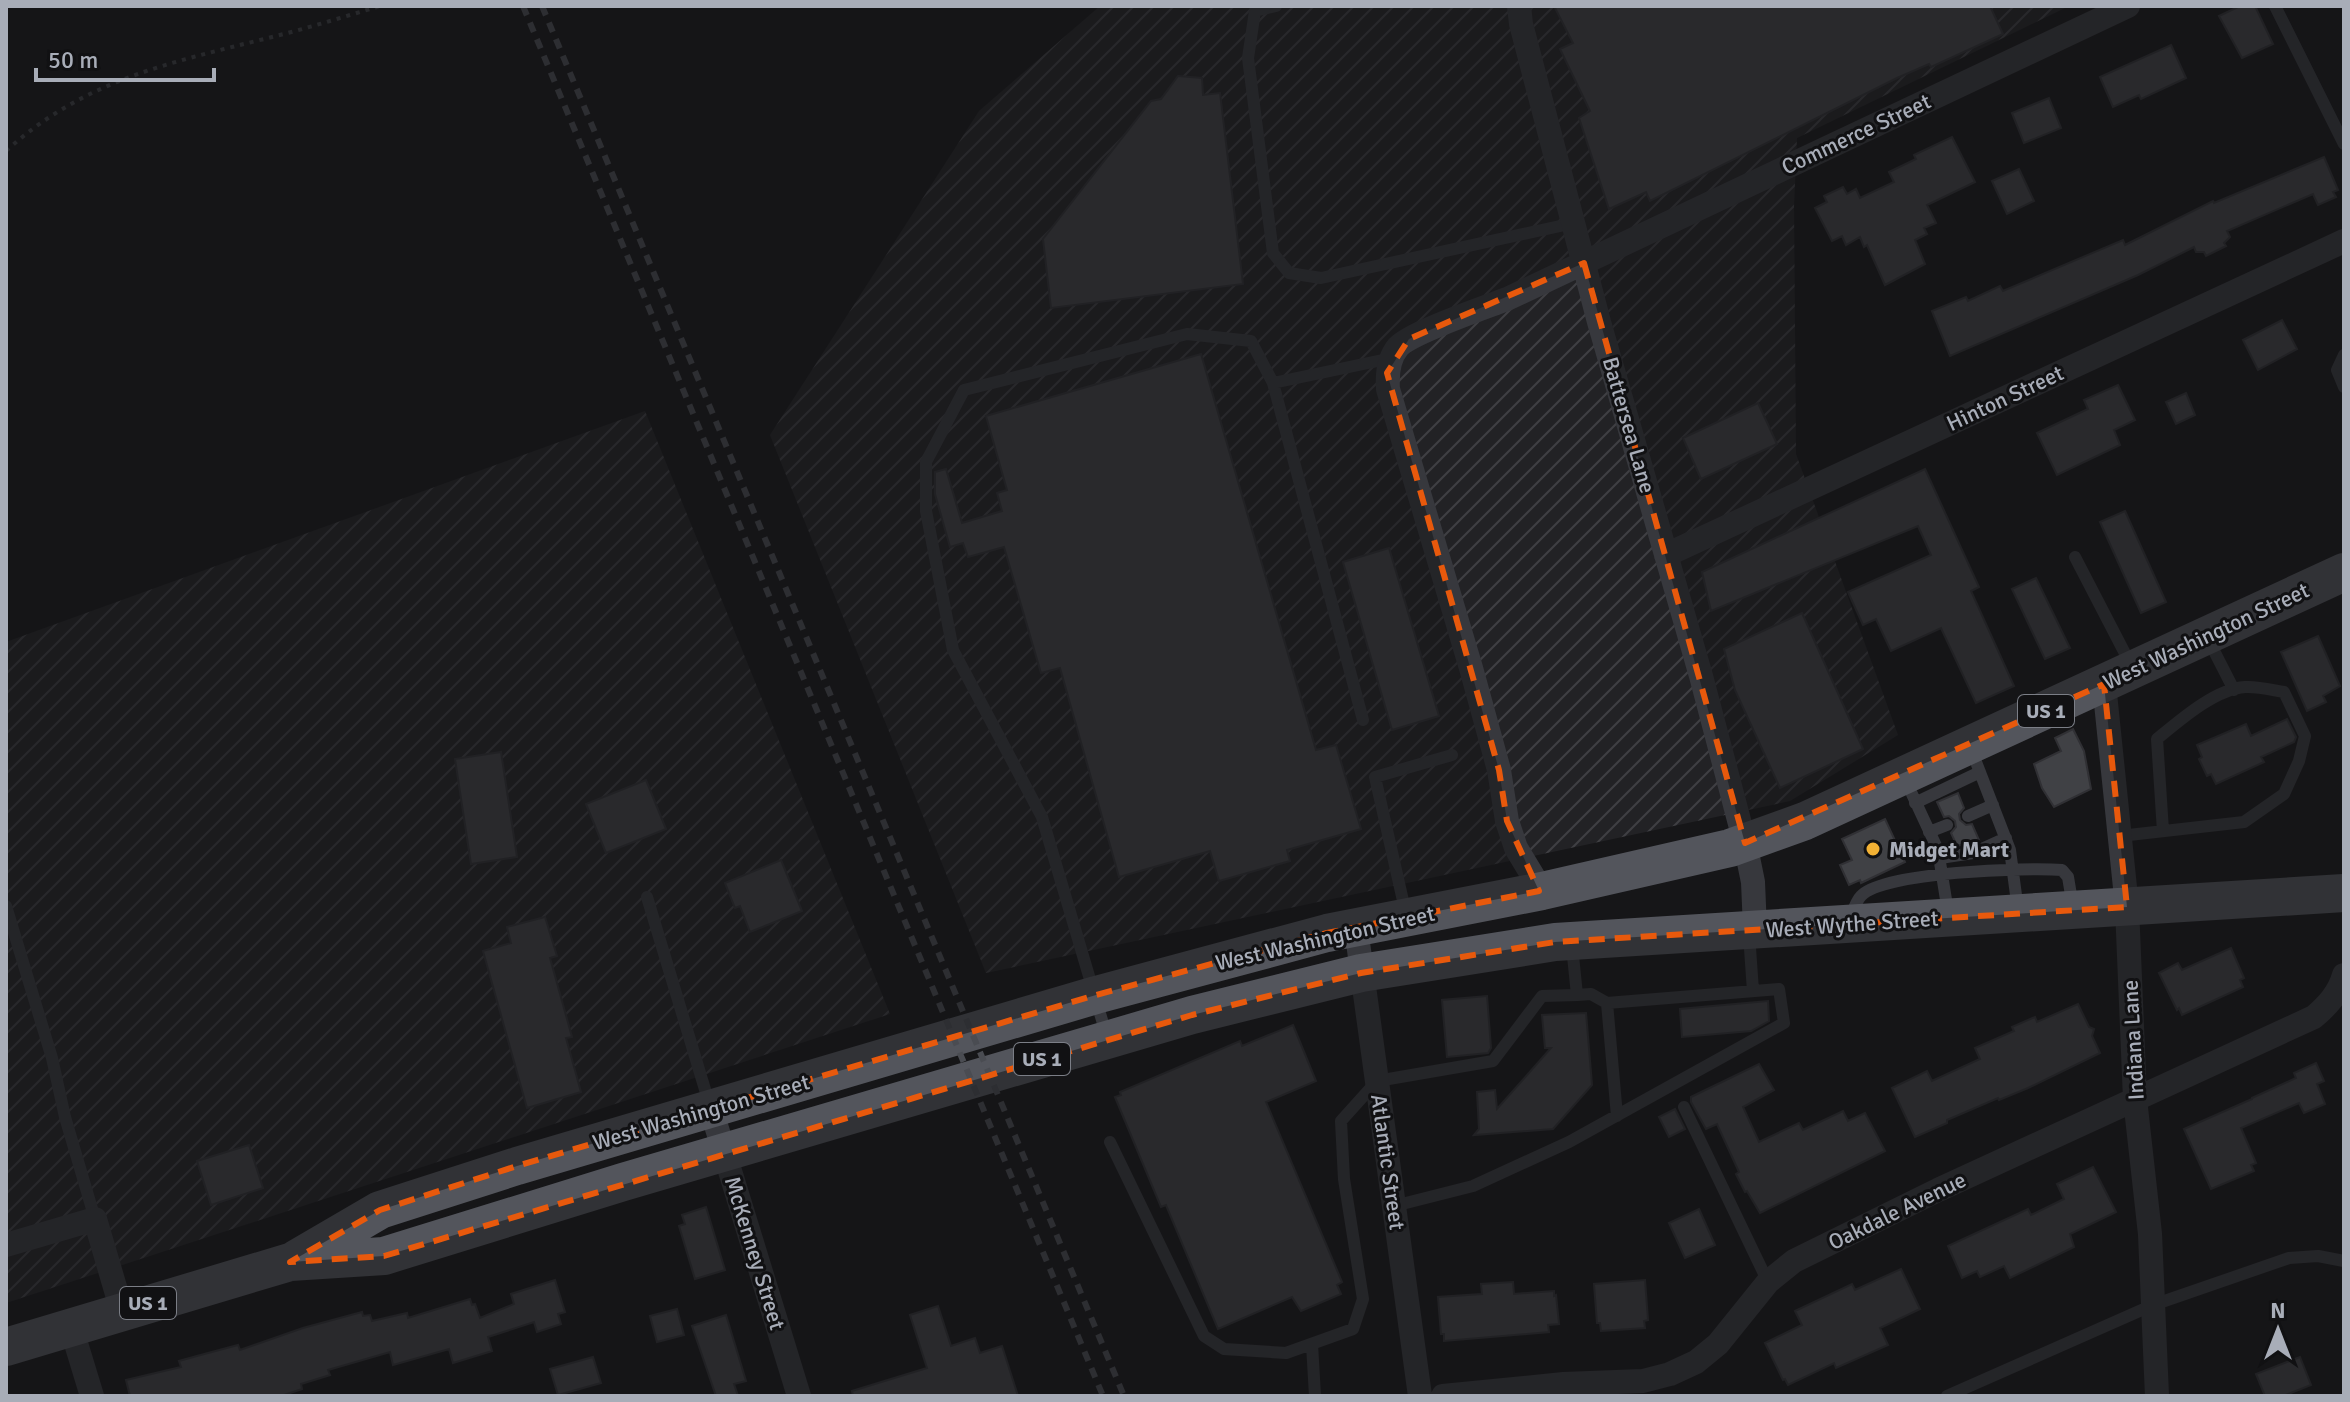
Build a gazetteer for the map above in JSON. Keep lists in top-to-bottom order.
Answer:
{
  "streets": {
    "main road": ["West Washington Street", "US 1", "West Wythe Street"],
    "street": [
      "Commerce Street",
      "Hinton Street",
      "Battersea Lane",
      "Indiana Lane",
      "Atlantic Street",
      "Oakdale Avenue",
      "McKenney Street"
    ]
  },
  "crossings": [
    ["Commerce Street", "Battersea Lane"],
    ["Hinton Street", "Battersea Lane"],
    ["Battersea Lane", "West Washington Street"],
    ["Battersea Lane", "West Wythe Street"],
    ["West Washington Street", "West Wythe Street"],
    ["West Washington Street", "Indiana Lane"],
    ["West Washington Street", "Atlantic Street"],
    ["West Washington Street", "McKenney Street"],
    ["West Wythe Street", "Indiana Lane"],
    ["West Wythe Street", "Atlantic Street"],
    ["Indiana Lane", "Oakdale Avenue"]
  ],
  "places": ["Midget Mart"],
  "scale_bar": "50 m",
  "north": "top"
}
